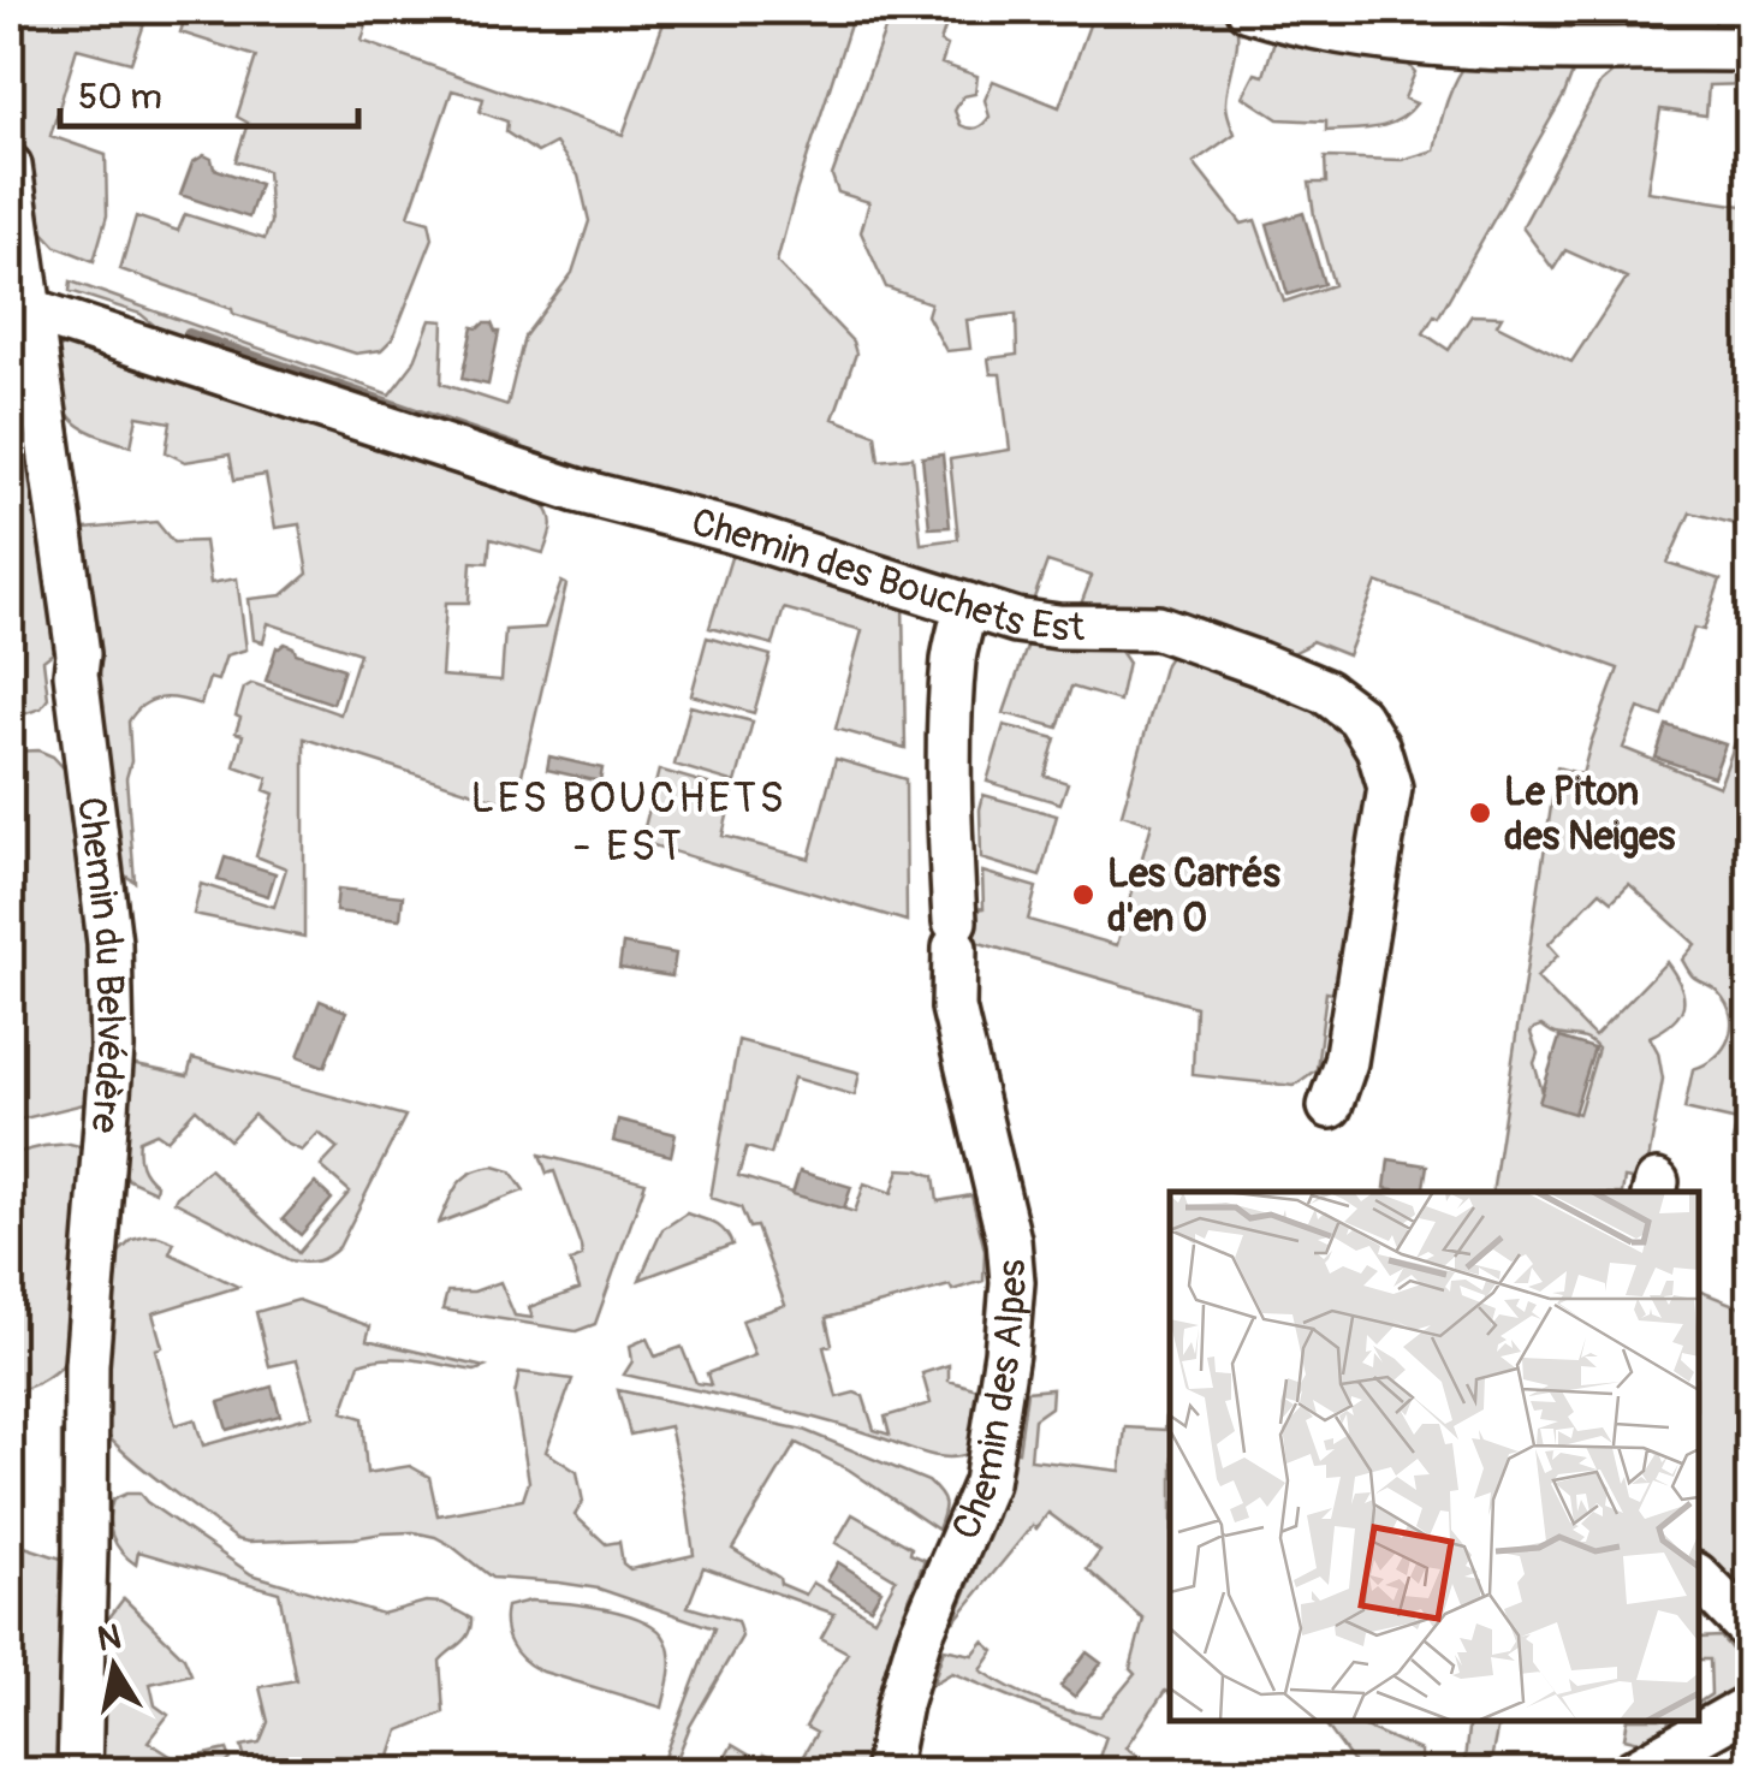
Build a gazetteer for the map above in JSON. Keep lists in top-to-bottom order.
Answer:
{
  "streets": {
    "street": ["Chemin des Bouchets Est", "Chemin du Belvédère", "Chemin des Alpes"]
  },
  "crossings": [
    ["Chemin des Bouchets Est", "Chemin du Belvédère"],
    ["Chemin des Bouchets Est", "Chemin des Alpes"]
  ],
  "districts": ["LES BOUCHETS - EST"],
  "places": ["Le Piton des Neiges", "Les Carrés d'en O"],
  "scale_bar": "50 m",
  "north": "top"
}
